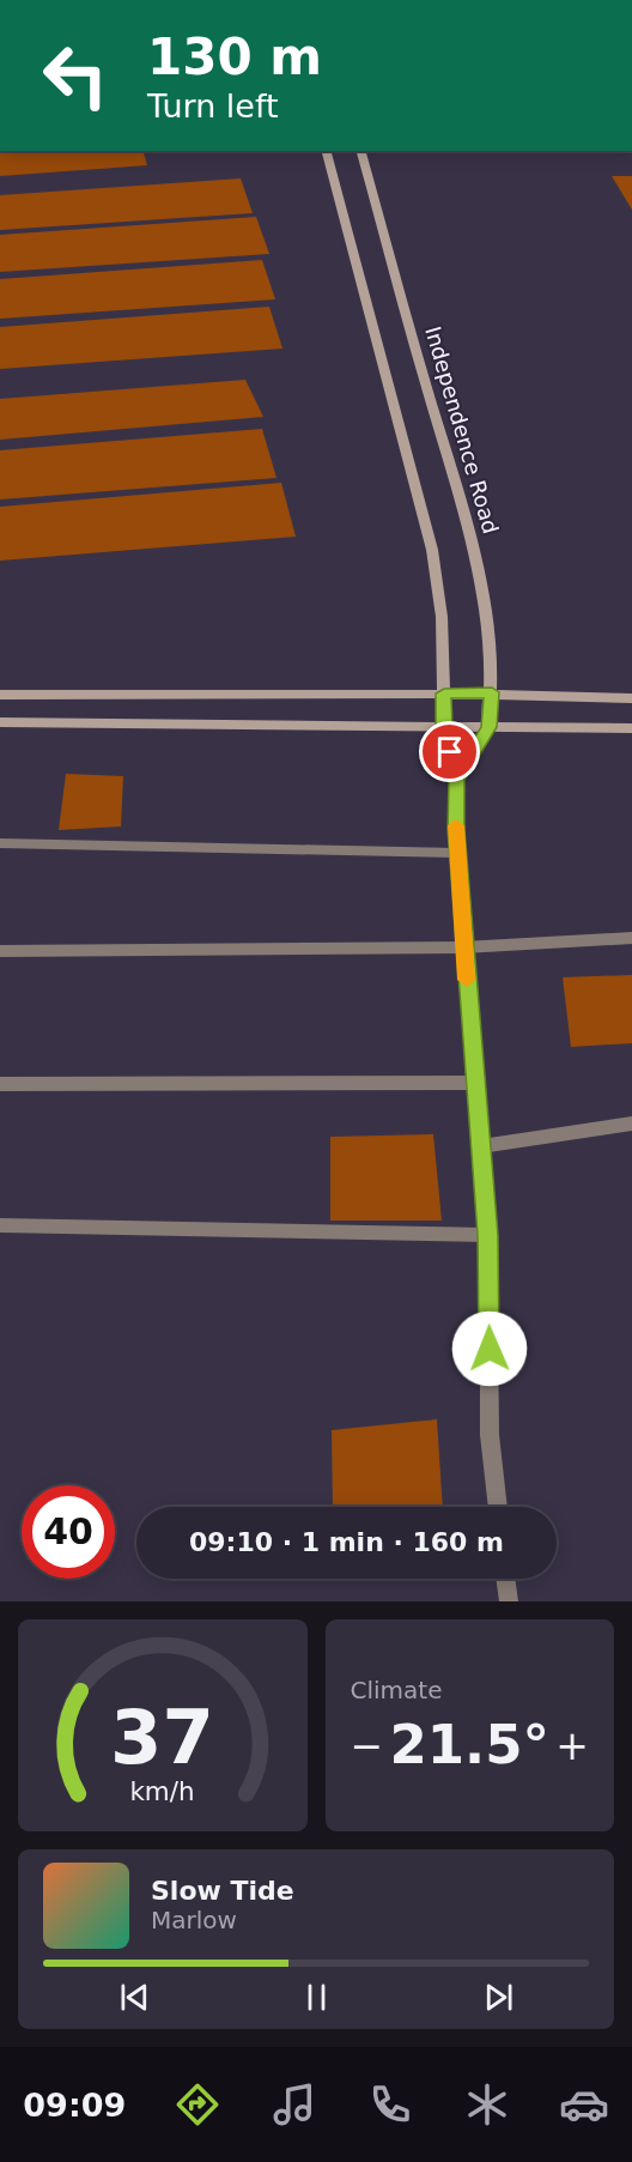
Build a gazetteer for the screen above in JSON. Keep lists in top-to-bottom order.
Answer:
{
  "streets": {
    "main road": ["Independence Road"]
  },
  "page": {
    "turn": ["130 m", "Turn left"],
    "limit": "40",
    "trip": "09:10 · 1 min · 160 m",
    "tile": "Climate",
    "heat": ["−", "21.5°", "+"],
    "song": ["Slow Tide", "Marlow"],
    "tabs": "09:09",
    "gauge": ["37", "km/h"]
  }
}
